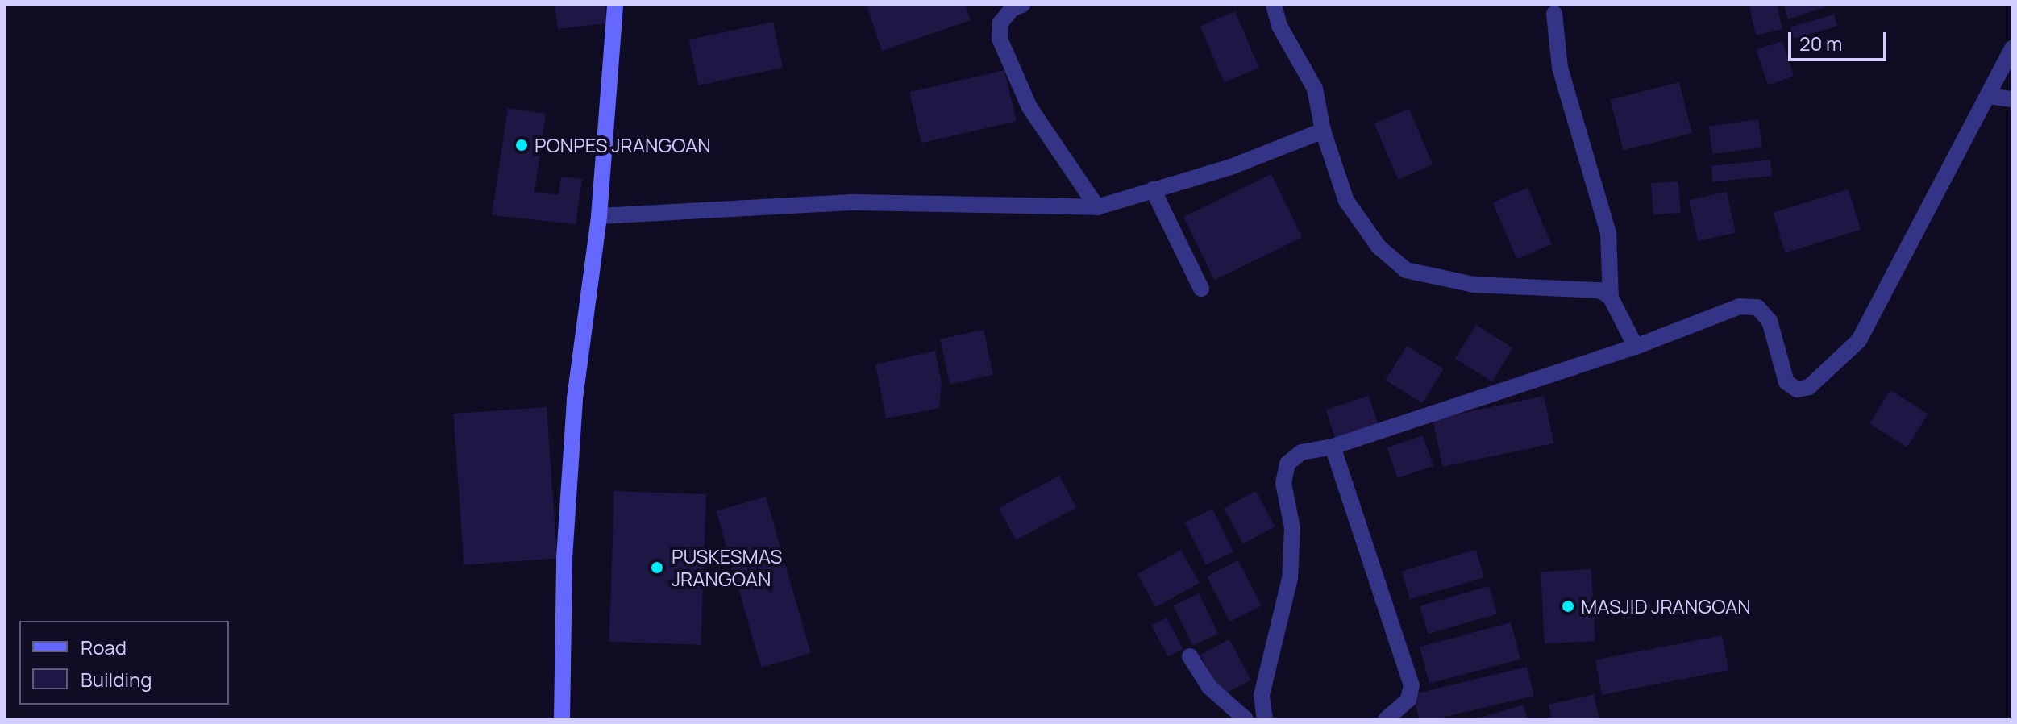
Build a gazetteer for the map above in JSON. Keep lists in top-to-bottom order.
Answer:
{
  "places": ["PONPES JRANGOAN", "PUSKESMAS JRANGOAN", "MASJID JRANGOAN"],
  "legend": ["Road", "Building"],
  "scale_bar": "20 m"
}
